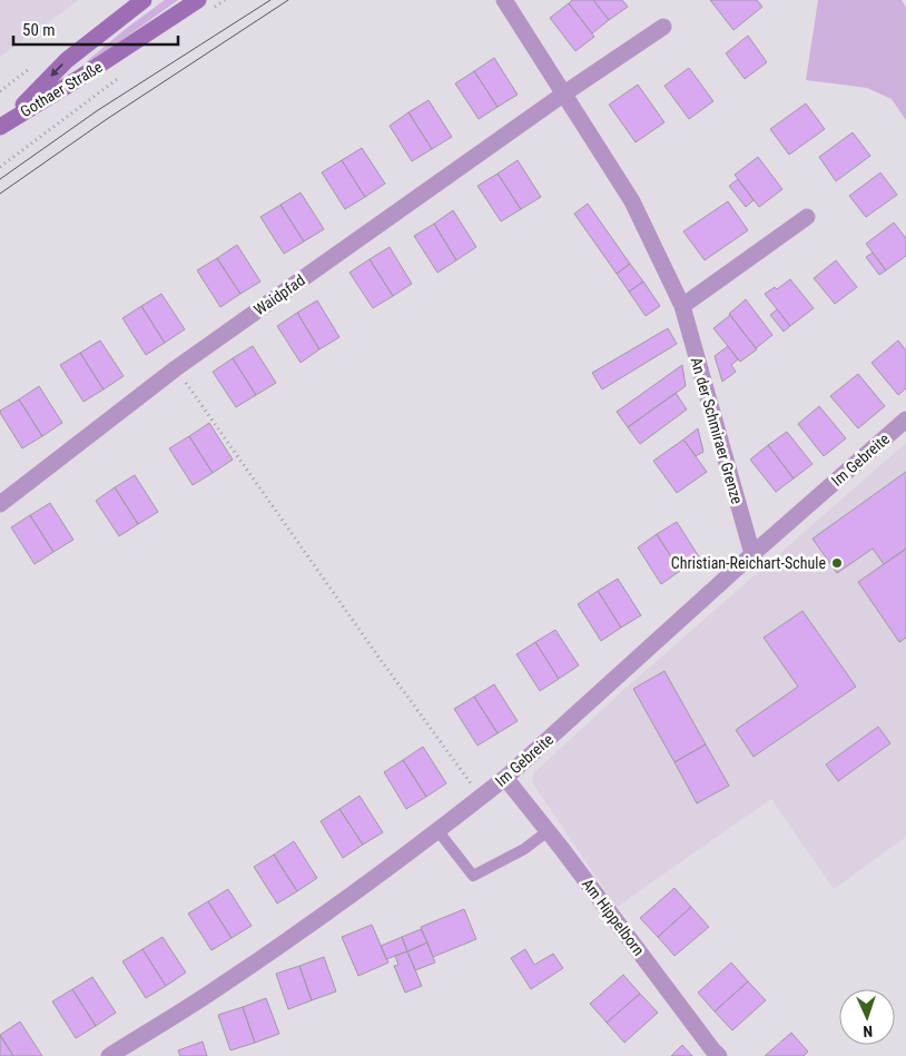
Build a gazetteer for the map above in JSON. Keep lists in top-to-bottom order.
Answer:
{
  "streets": {
    "main road": ["Gothaer Straße"],
    "street": [
      "Waidpfad",
      "An der Schmiraer Grenze",
      "Im Gebreite",
      "Am Hippelborn"
    ]
  },
  "crossings": [
    ["Waidpfad", "An der Schmiraer Grenze"],
    ["An der Schmiraer Grenze", "Im Gebreite"],
    ["Im Gebreite", "Am Hippelborn"]
  ],
  "places": ["Christian-Reichart-Schule"],
  "scale_bar": "50 m",
  "north": "bottom"
}
